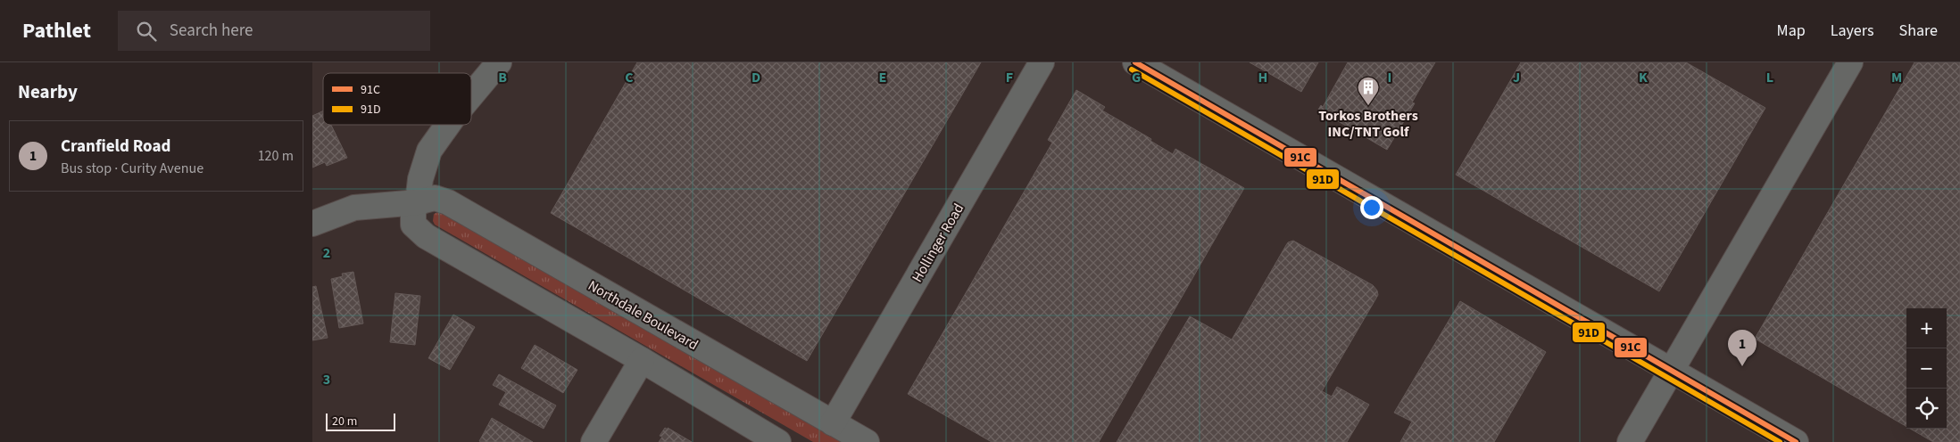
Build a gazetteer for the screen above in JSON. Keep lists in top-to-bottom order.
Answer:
{
  "streets": {
    "street": ["Hollinger Road", "Northdale Boulevard"]
  },
  "crossings": [
    ["Hollinger Road", "Northdale Boulevard"]
  ],
  "places": {
    "building": ["Torkos Brothers INC/TNT Golf"]
  },
  "lines": ["transit line 91C", "transit line 91D"],
  "legend": ["91C", "91D"],
  "scale_bar": "20 m",
  "page": {
    "header": "Pathlet",
    "search": "Search here",
    "nav": ["Map", "Layers", "Share"],
    "heading": "Nearby",
    "list": [
      {
        "mark": "1",
        "name": "Cranfield Road",
        "note": "Bus stop · Curity Avenue",
        "value": "120 m"
      }
    ],
    "map_buttons": ["+", "−"],
    "pins": "1",
    "scale": "20 m"
  },
  "grid": {
    "columns": [
      "B",
      "C",
      "D",
      "E",
      "F",
      "G",
      "H",
      "I",
      "J",
      "K",
      "L",
      "M"
    ],
    "rows": ["2", "3"]
  }
}
